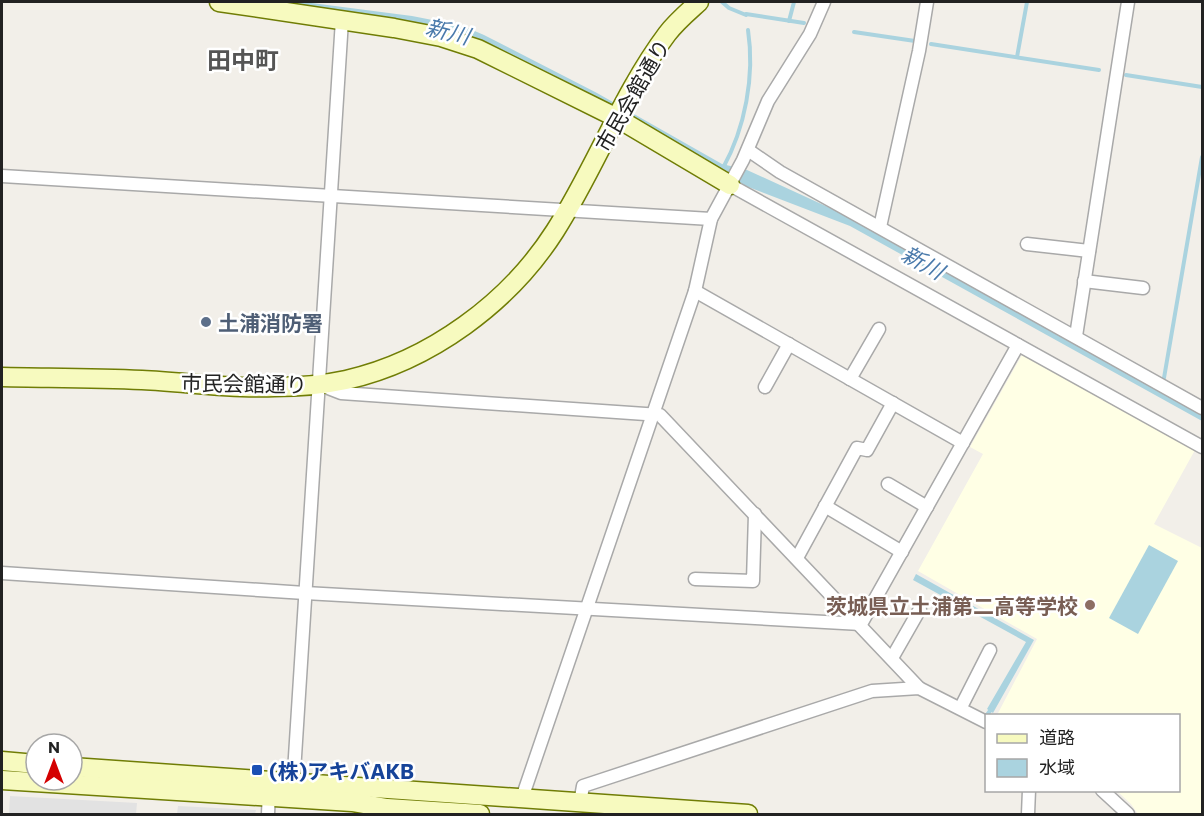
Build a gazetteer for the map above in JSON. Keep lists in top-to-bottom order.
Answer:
{
  "streets": {
    "street": ["市民会館通り"]
  },
  "districts": ["田中町"],
  "water": ["新川"],
  "places": {
    "other": ["土浦消防署", "茨城県立土浦第二高等学校"],
    "transit": ["(株)アキバAKB"]
  },
  "legend": ["道路", "水域"],
  "north": "top"
}
